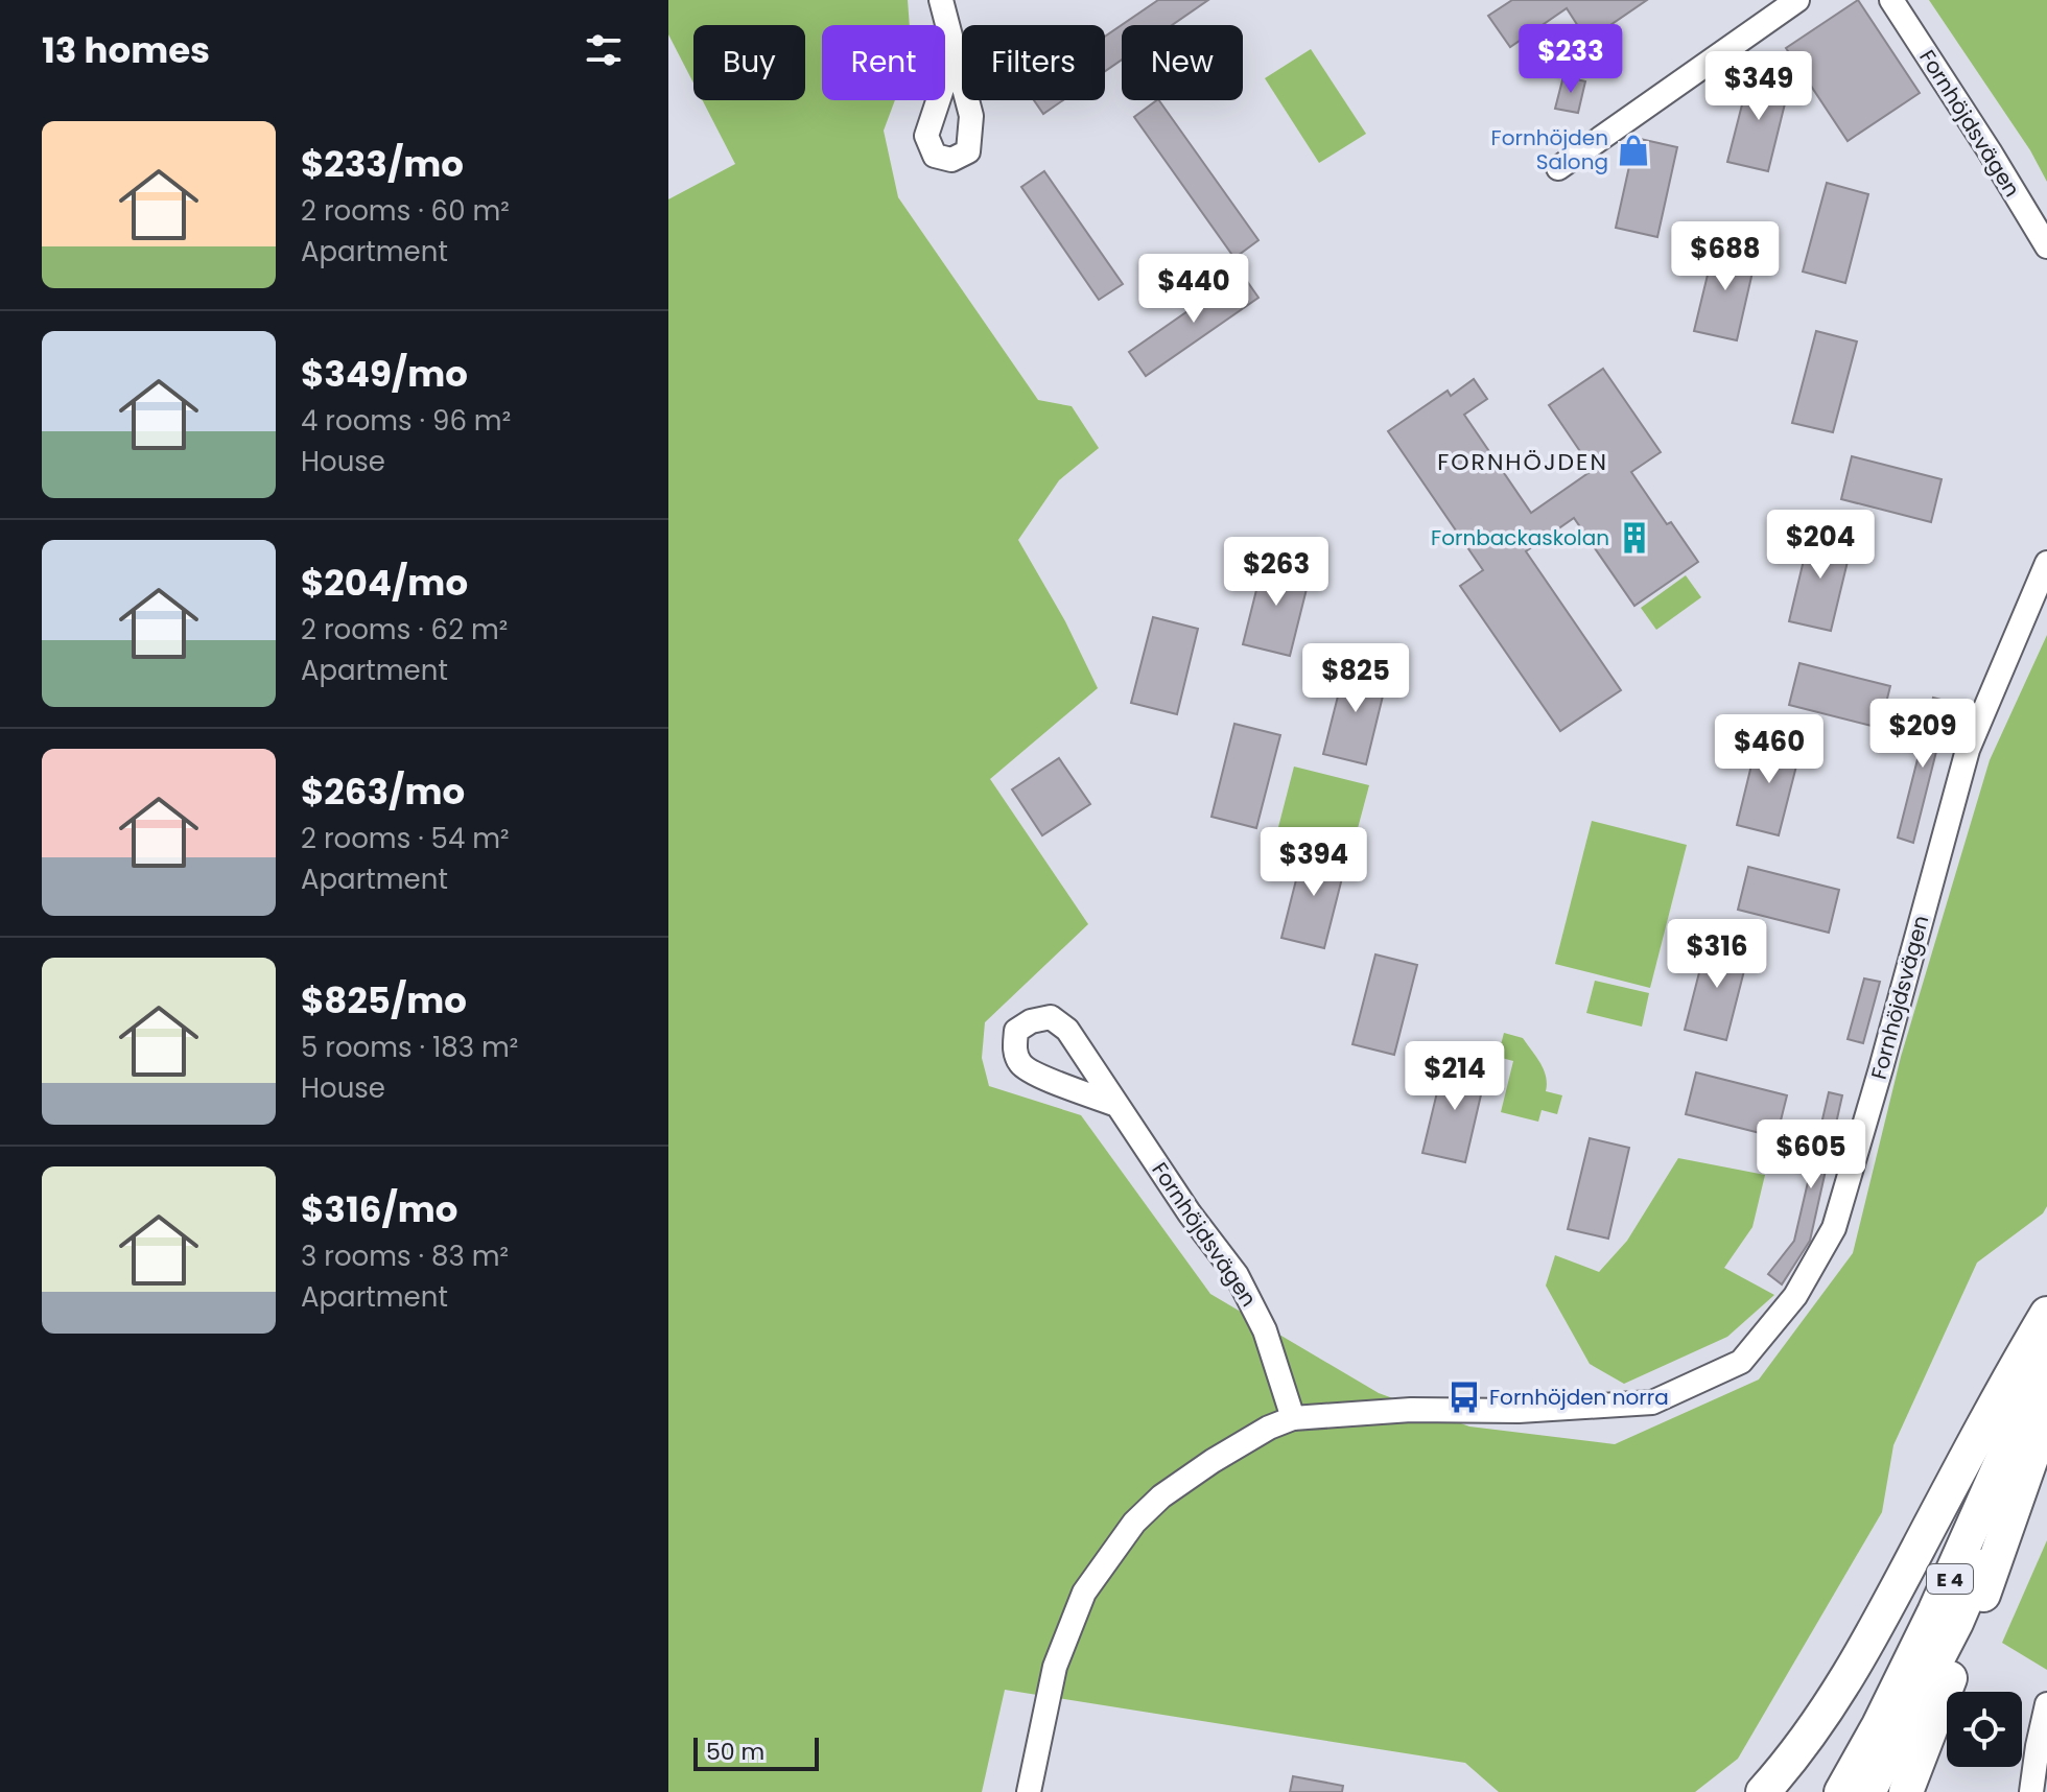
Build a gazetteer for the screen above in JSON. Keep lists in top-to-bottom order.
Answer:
{
  "streets": {
    "highway": ["E 4"],
    "street": ["Fornhöjdsvägen"]
  },
  "districts": ["FORNHÖJDEN"],
  "places": {
    "shop": ["Fornhöjden Salong"],
    "building": ["Fornbackaskolan"],
    "bus stop": ["Fornhöjden norra"]
  },
  "scale_bar": "50 m",
  "page": {
    "heading": "13 homes",
    "price": [
      "$233",
      "$349",
      "$688",
      "$440",
      "$204",
      "$263",
      "$825",
      "$209",
      "$460",
      "$394",
      "$316",
      "$214",
      "$605"
    ],
    "chip": [
      "Buy",
      "Rent",
      "Filters",
      "New"
    ],
    "list": [
      {
        "name": "$233/mo",
        "note": "2 rooms · 60 m² · Apartment"
      },
      {
        "name": "$349/mo",
        "note": "4 rooms · 96 m² · House"
      },
      {
        "name": "$204/mo",
        "note": "2 rooms · 62 m² · Apartment"
      },
      {
        "name": "$263/mo",
        "note": "2 rooms · 54 m² · Apartment"
      },
      {
        "name": "$825/mo",
        "note": "5 rooms · 183 m² · House"
      },
      {
        "name": "$316/mo",
        "note": "3 rooms · 83 m² · Apartment"
      }
    ],
    "scale": "50 m"
  }
}
